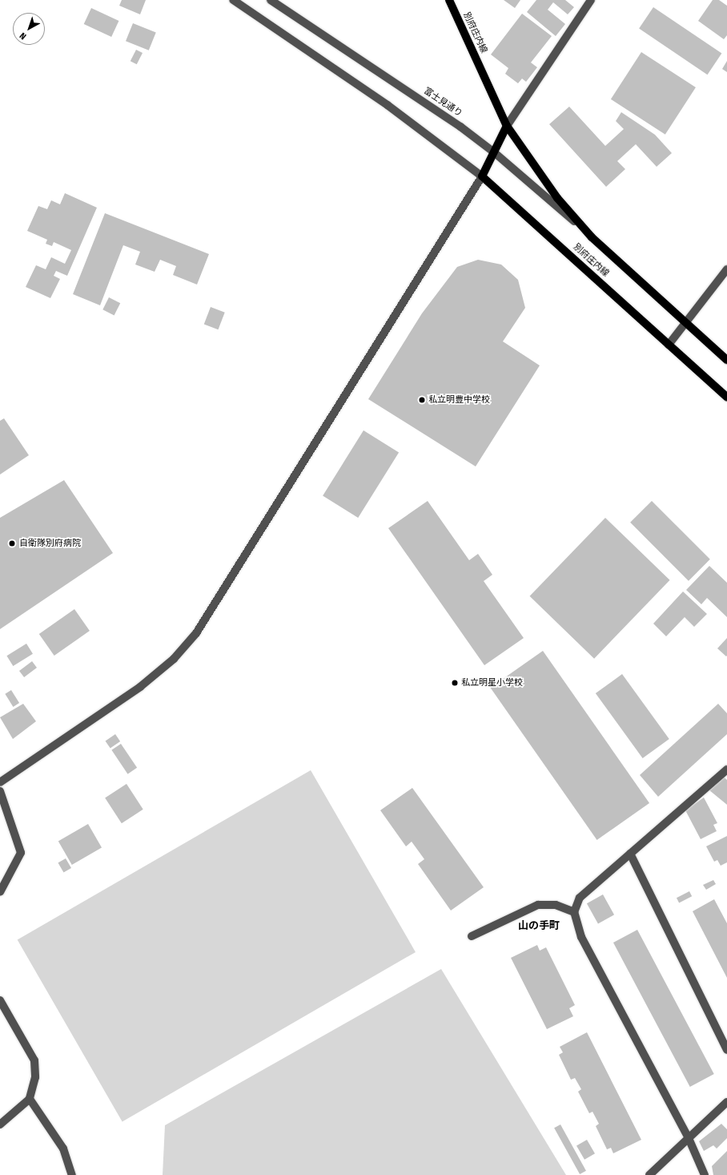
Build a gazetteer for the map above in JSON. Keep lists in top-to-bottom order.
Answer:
{
  "streets": {
    "main road": ["別府庄内線"],
    "street": ["富士見通り"]
  },
  "crossings": [
    ["別府庄内線", "富士見通り"]
  ],
  "districts": ["山の手町"],
  "places": ["私立明豊中学校", "自衛隊別府病院", "私立明星小学校"],
  "north": "bottom left"
}
